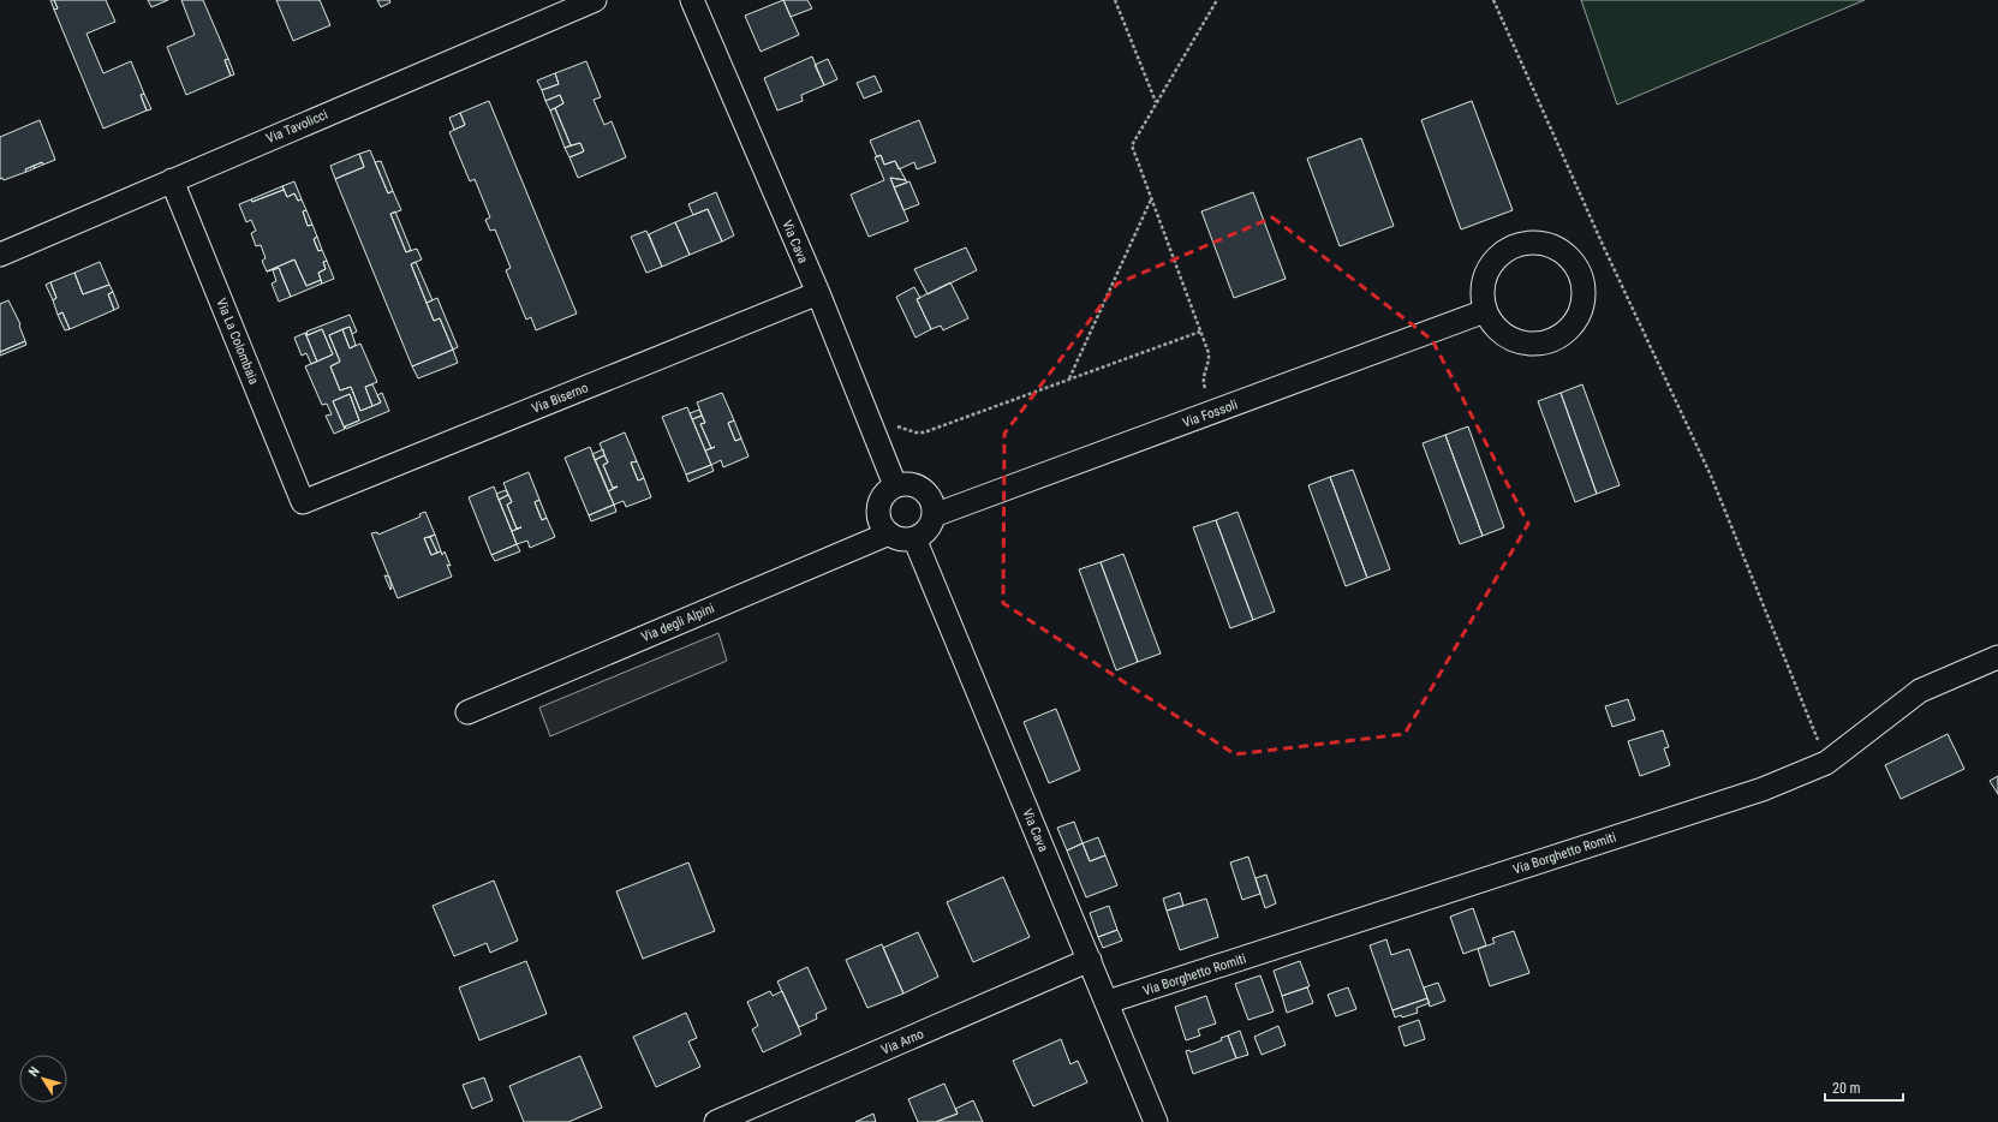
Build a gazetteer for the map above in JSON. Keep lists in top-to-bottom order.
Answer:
{
  "streets": {
    "street": [
      "Via Tavolicci",
      "Via Cava",
      "Via La Colombaia",
      "Via Biserno",
      "Via Fossoli",
      "Via degli Alpini",
      "Via Borghetto Romiti",
      "Via Arno"
    ]
  },
  "crossings": [
    ["Via Tavolicci", "Via La Colombaia"],
    ["Via Cava", "Via Biserno"],
    ["Via Cava", "Via Fossoli"],
    ["Via Cava", "Via degli Alpini"],
    ["Via Cava", "Via Borghetto Romiti"],
    ["Via Cava", "Via Arno"],
    ["Via La Colombaia", "Via Biserno"],
    ["Via Fossoli", "Via degli Alpini"]
  ],
  "scale_bar": "20 m",
  "north": "top left"
}
